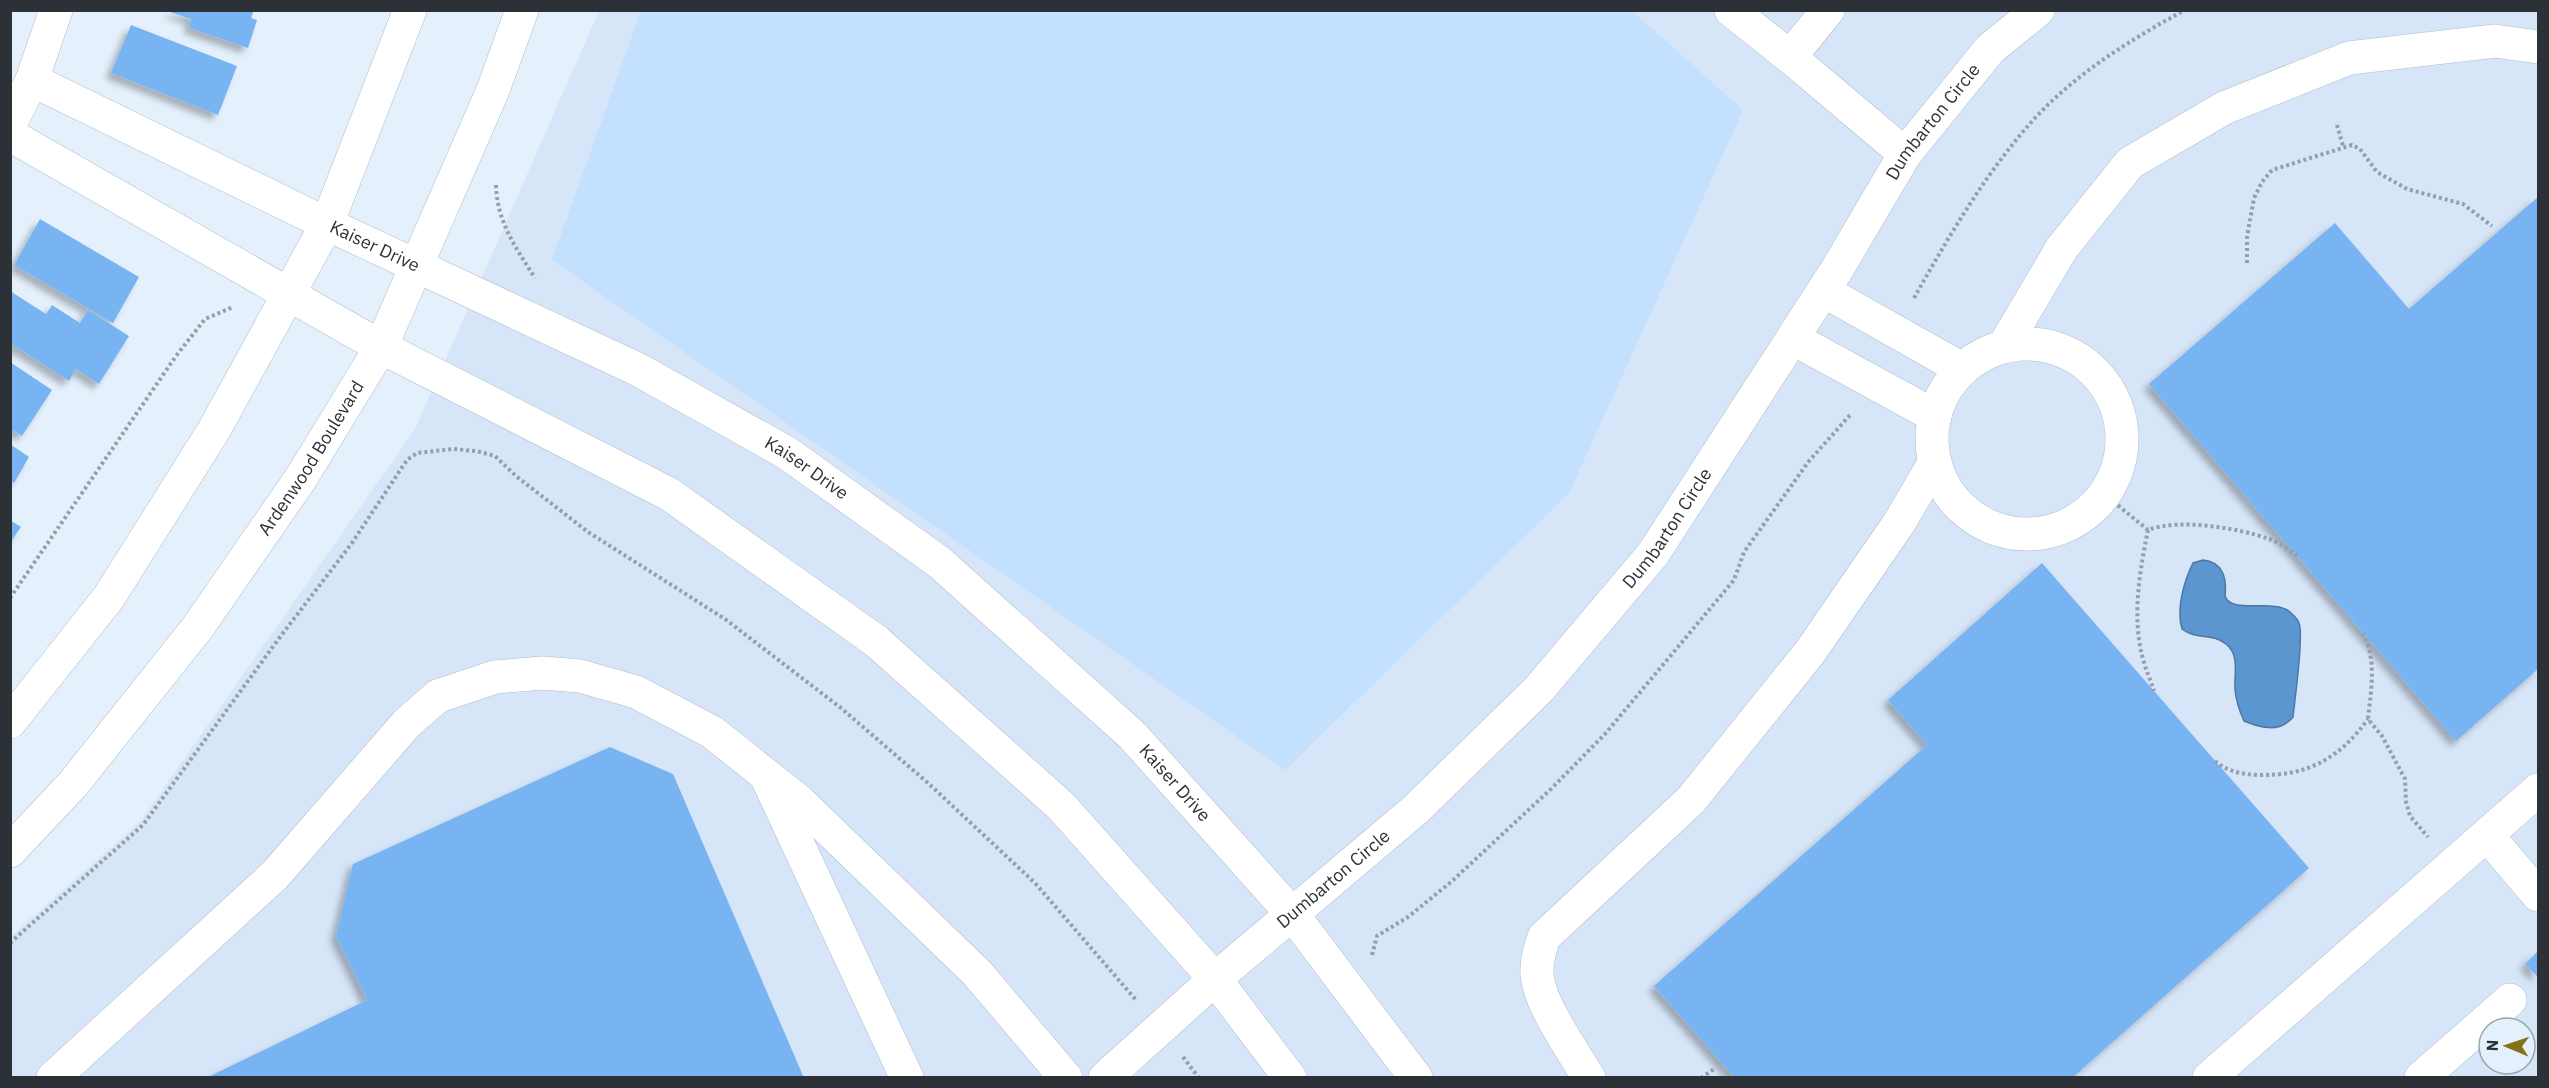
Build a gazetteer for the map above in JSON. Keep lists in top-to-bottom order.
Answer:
{
  "streets": {
    "street": ["Dumbarton Circle", "Kaiser Drive", "Ardenwood Boulevard"]
  },
  "crossings": [
    ["Dumbarton Circle", "Kaiser Drive"],
    ["Kaiser Drive", "Ardenwood Boulevard"]
  ],
  "north": "left"
}
